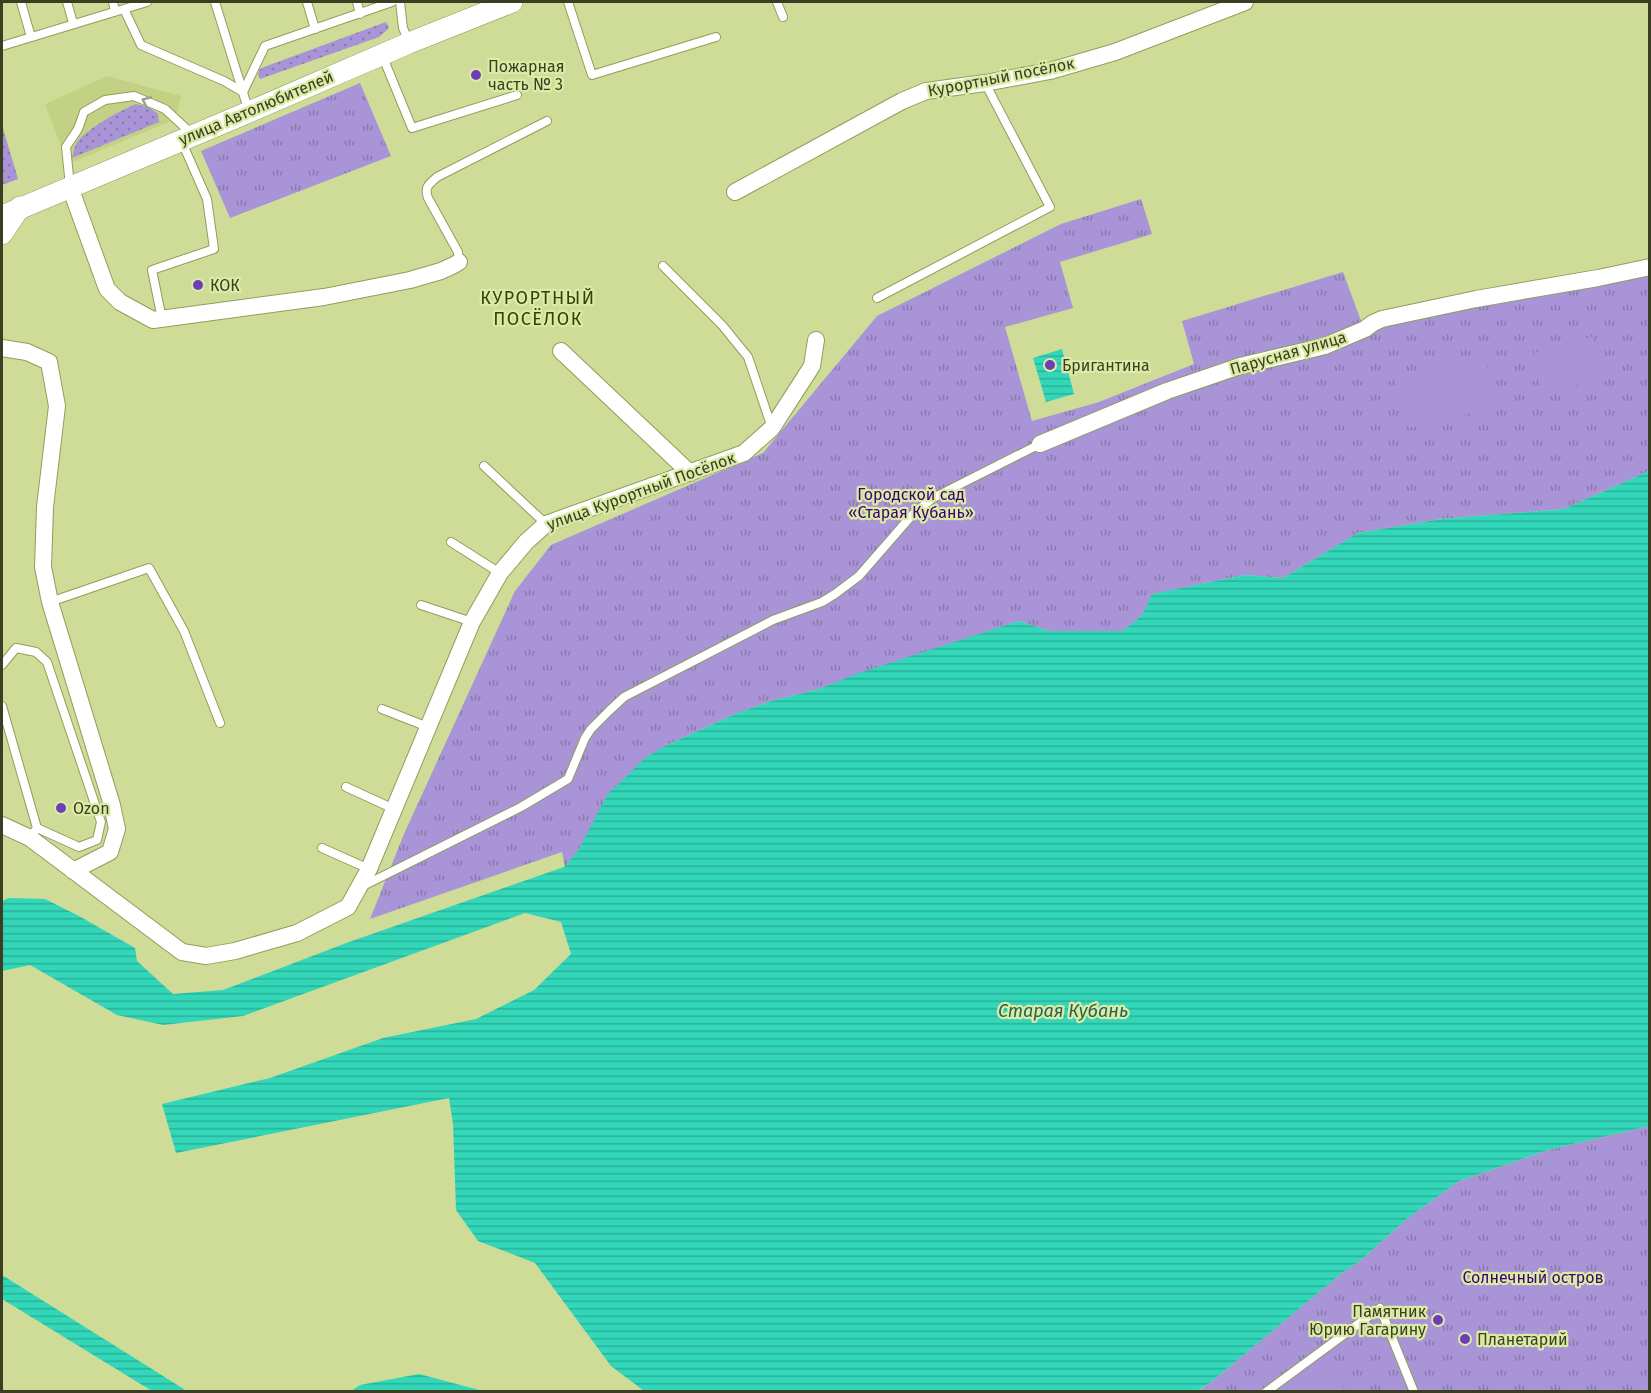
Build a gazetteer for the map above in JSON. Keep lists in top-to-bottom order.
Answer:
{
  "streets": {
    "street": [
      "Курортный посёлок",
      "улица Автолюбителей",
      "Парусная улица",
      "улица Курортный Посёлок"
    ]
  },
  "districts": ["КУРОРТНЫЙ ПОСЁЛОК"],
  "water": ["Старая Кубань"],
  "parks": ["Городской сад «Старая Кубань»", "Солнечный остров"],
  "places": [
    "Пожарная часть № 3",
    "КОК",
    "Бригантина",
    "Ozon",
    "Памятник Юрию Гагарину",
    "Планетарий"
  ]
}
